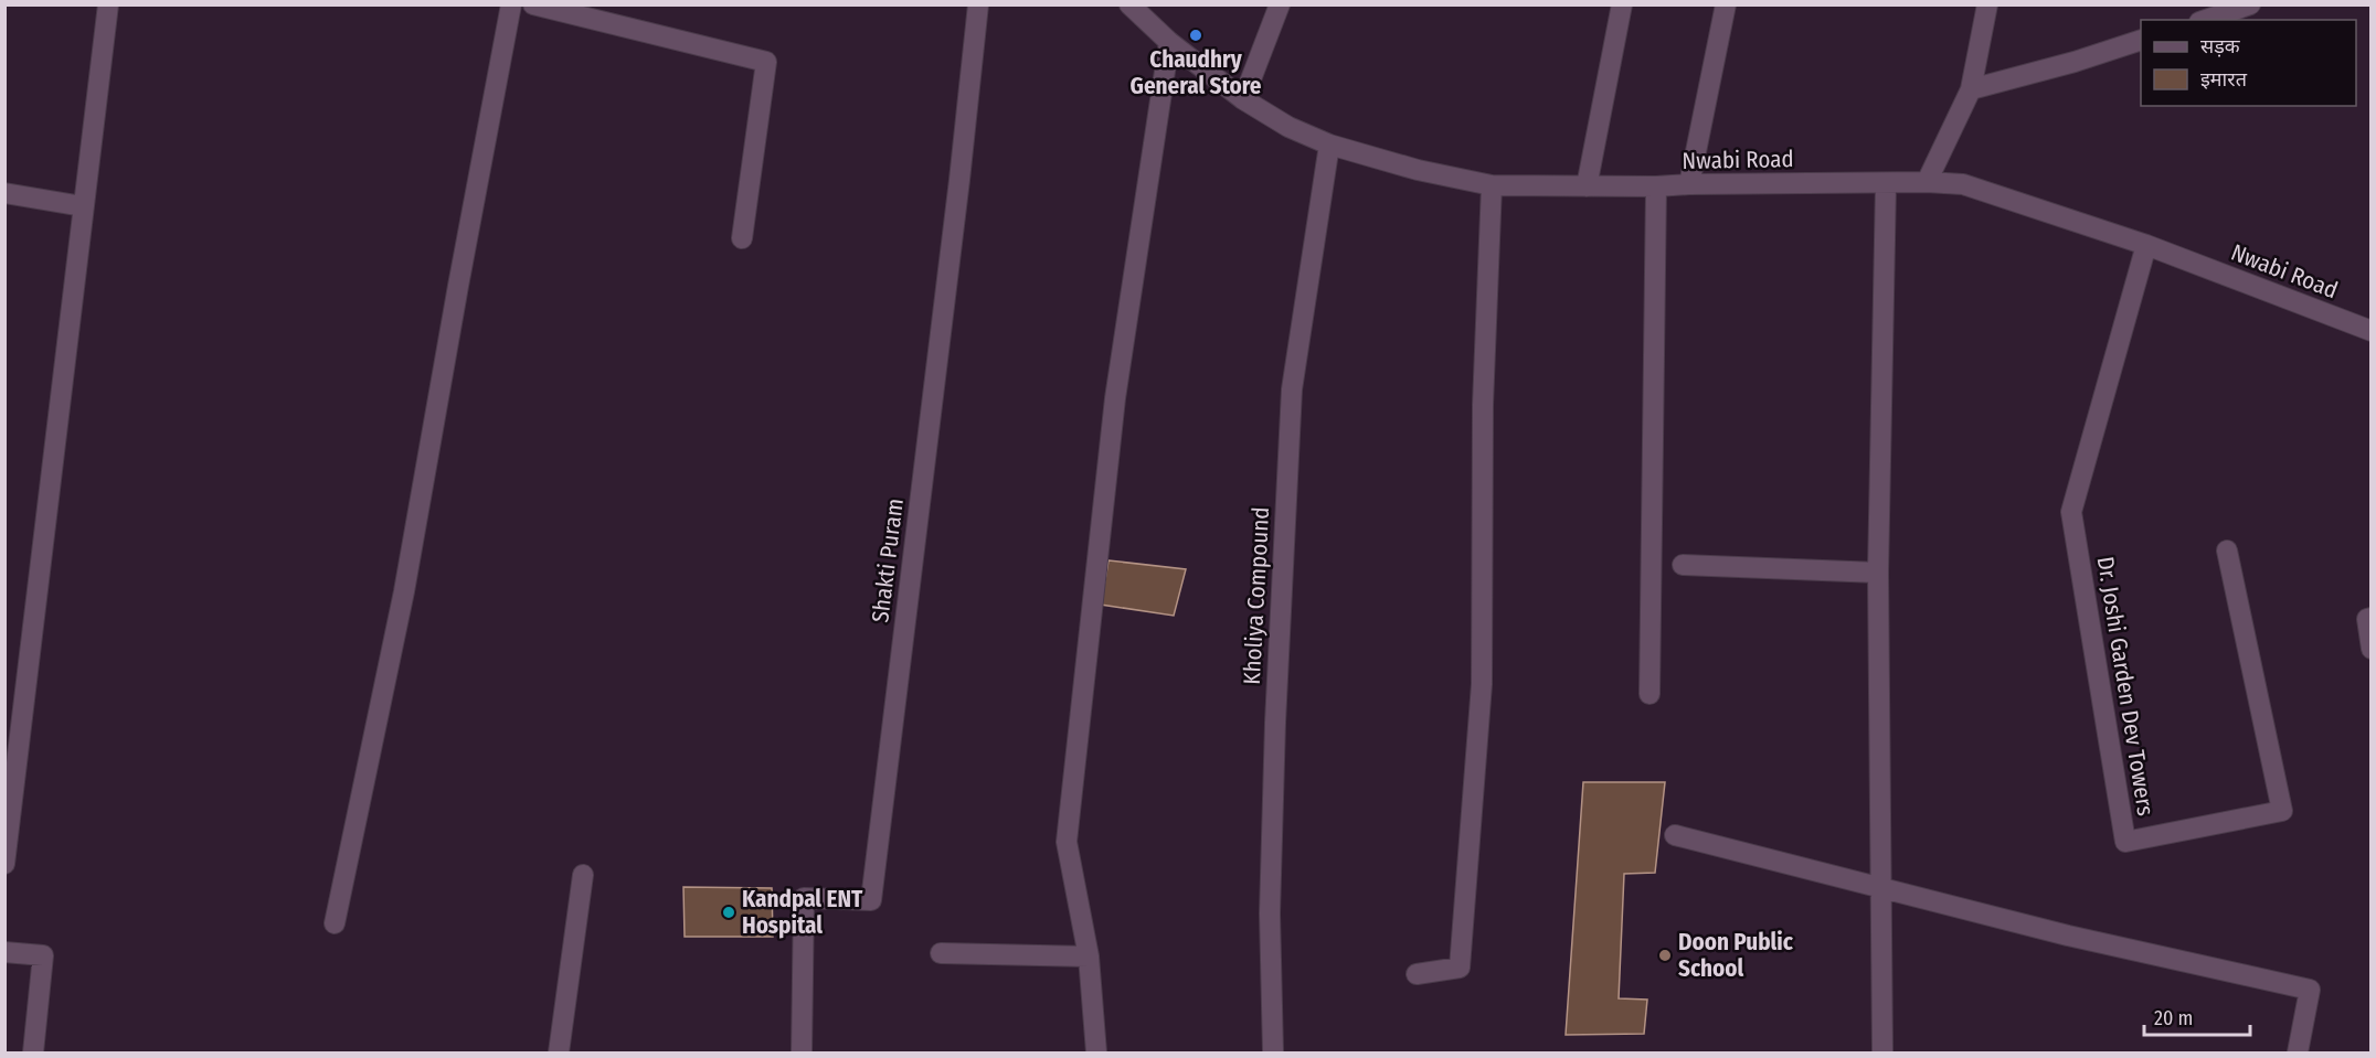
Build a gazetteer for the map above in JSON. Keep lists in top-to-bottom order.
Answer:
{
  "streets": {
    "street": [
      "Nwabi Road",
      "Shakti Puram",
      "Kholiya Compound",
      "Dr. Joshi Garden Dev Towers"
    ]
  },
  "crossings": [
    ["Nwabi Road", "Kholiya Compound"],
    ["Nwabi Road", "Dr. Joshi Garden Dev Towers"]
  ],
  "places": ["Chaudhry General Store", "Kandpal ENT Hospital", "Doon Public School"],
  "legend": ["सड़क", "इमारत"],
  "scale_bar": "20 m"
}
